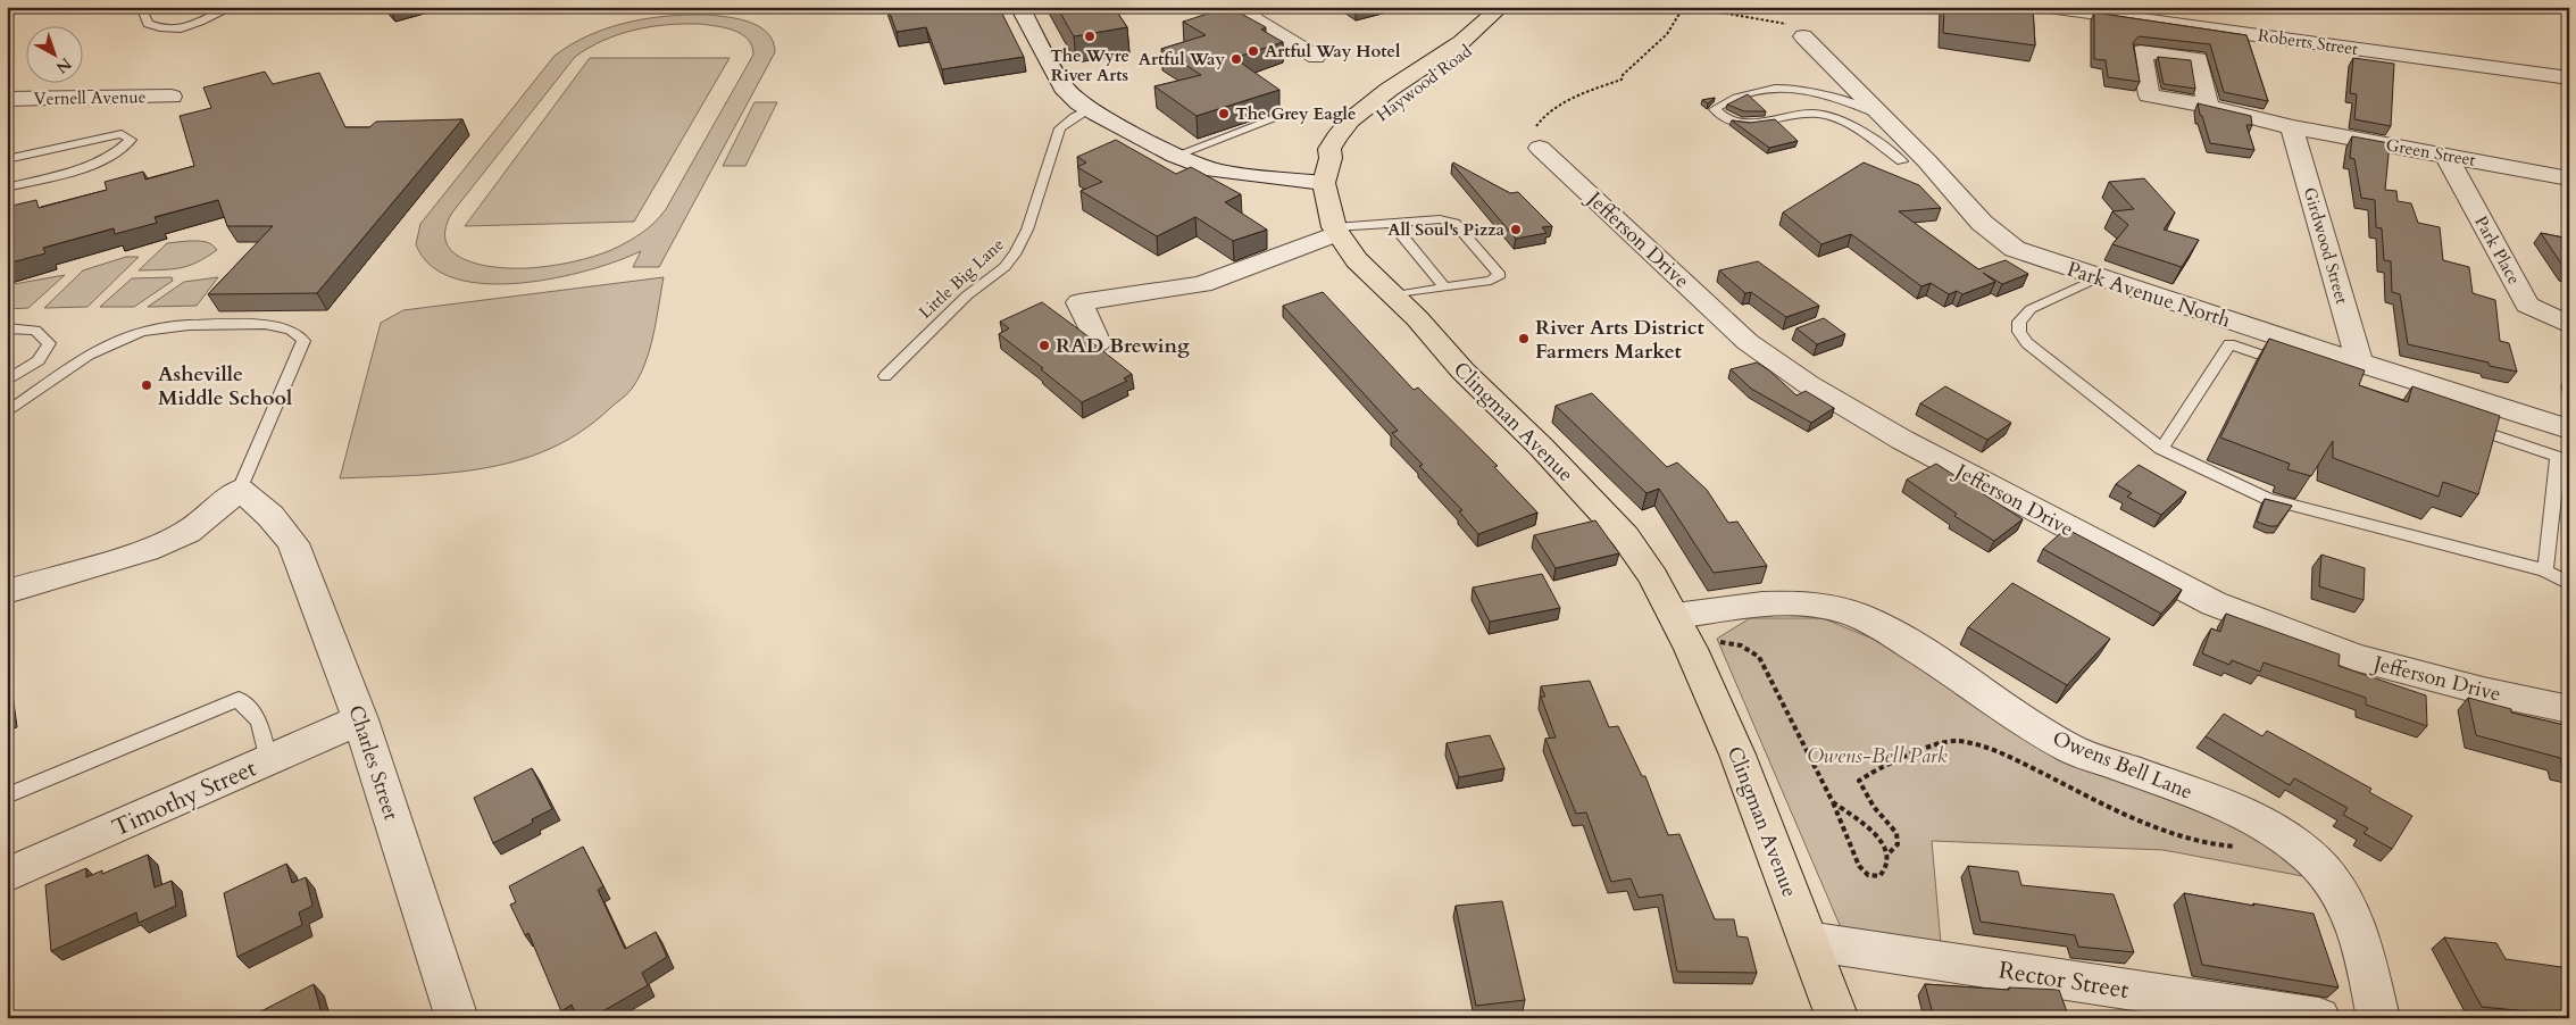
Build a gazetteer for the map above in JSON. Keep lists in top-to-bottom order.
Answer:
{
  "streets": {
    "main road": ["Haywood Road", "Clingman Avenue"],
    "street": [
      "Roberts Street",
      "Vernell Avenue",
      "Green Street",
      "Jefferson Drive",
      "Girdwood Street",
      "Park Place",
      "Park Avenue North",
      "Charles Street",
      "Owens Bell Lane",
      "Timothy Street",
      "Rector Street"
    ],
    "lane": ["Little Big Lane"]
  },
  "crossings": [
    ["Haywood Road", "Clingman Avenue"],
    ["Green Street", "Girdwood Street"],
    ["Green Street", "Park Place"],
    ["Girdwood Street", "Park Avenue North"],
    ["Clingman Avenue", "Owens Bell Lane"],
    ["Clingman Avenue", "Rector Street"],
    ["Charles Street", "Timothy Street"]
  ],
  "parks": ["Owens-Bell Park"],
  "places": [
    "The Wyre River Arts",
    "Artful Way Hotel",
    "Artful Way",
    "The Grey Eagle",
    "All Soul's Pizza",
    "River Arts District Farmers Market",
    "RAD Brewing",
    "Asheville Middle School"
  ],
  "north": "bottom right"
}
